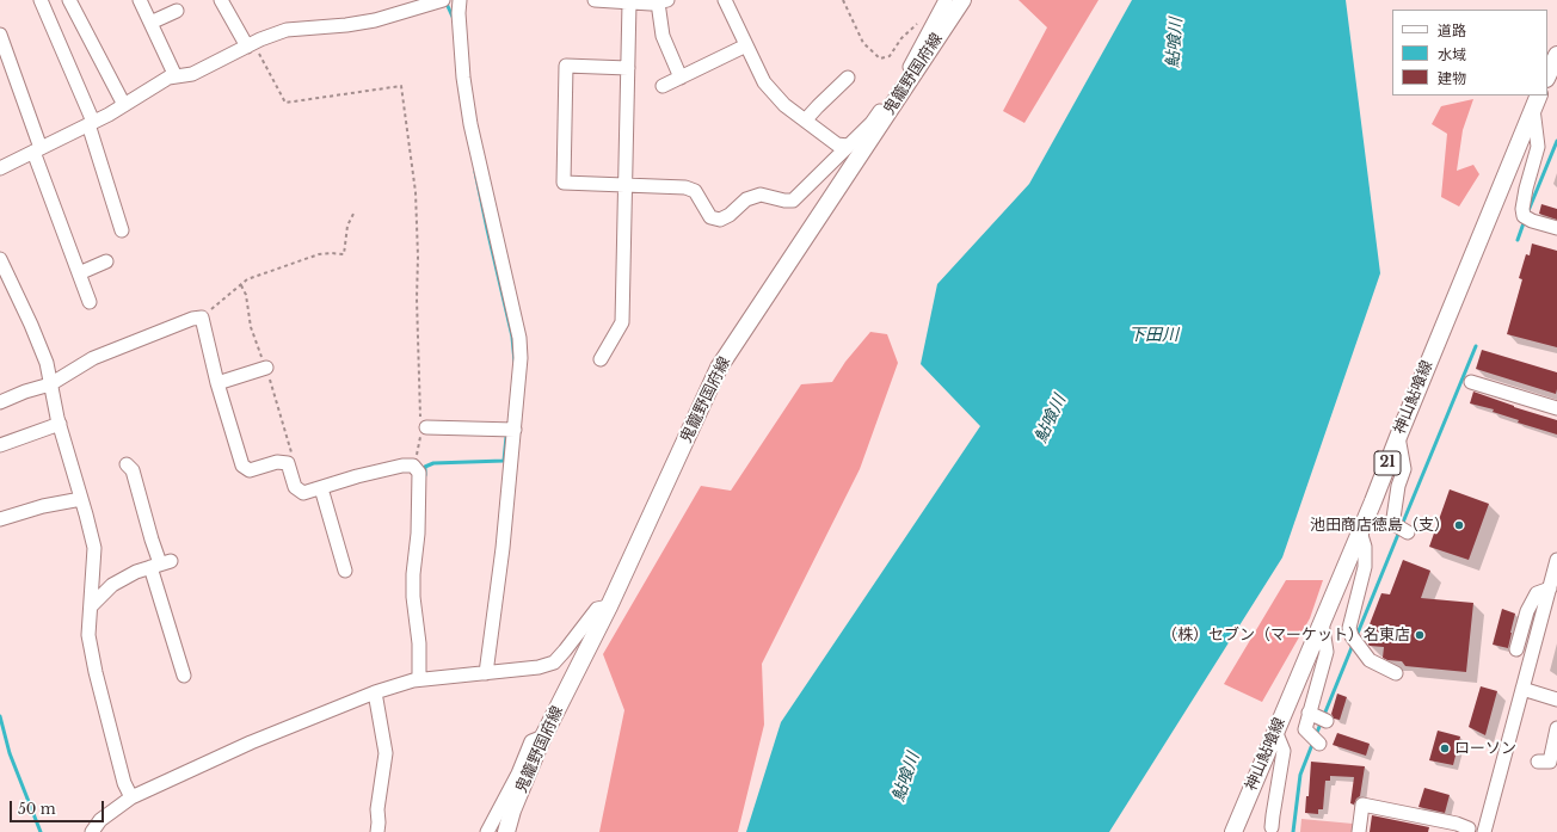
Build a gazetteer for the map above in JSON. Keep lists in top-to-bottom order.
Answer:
{
  "streets": {
    "main road": ["鬼籠野国府線", "神山鮎喰線", "21"]
  },
  "water": ["鮎喰川", "下田川"],
  "places": ["池田商店徳島（支）", "（株）セブン（マーケット）名東店", "ローソン"],
  "legend": ["道路", "水域", "建物"],
  "scale_bar": "50 m"
}
